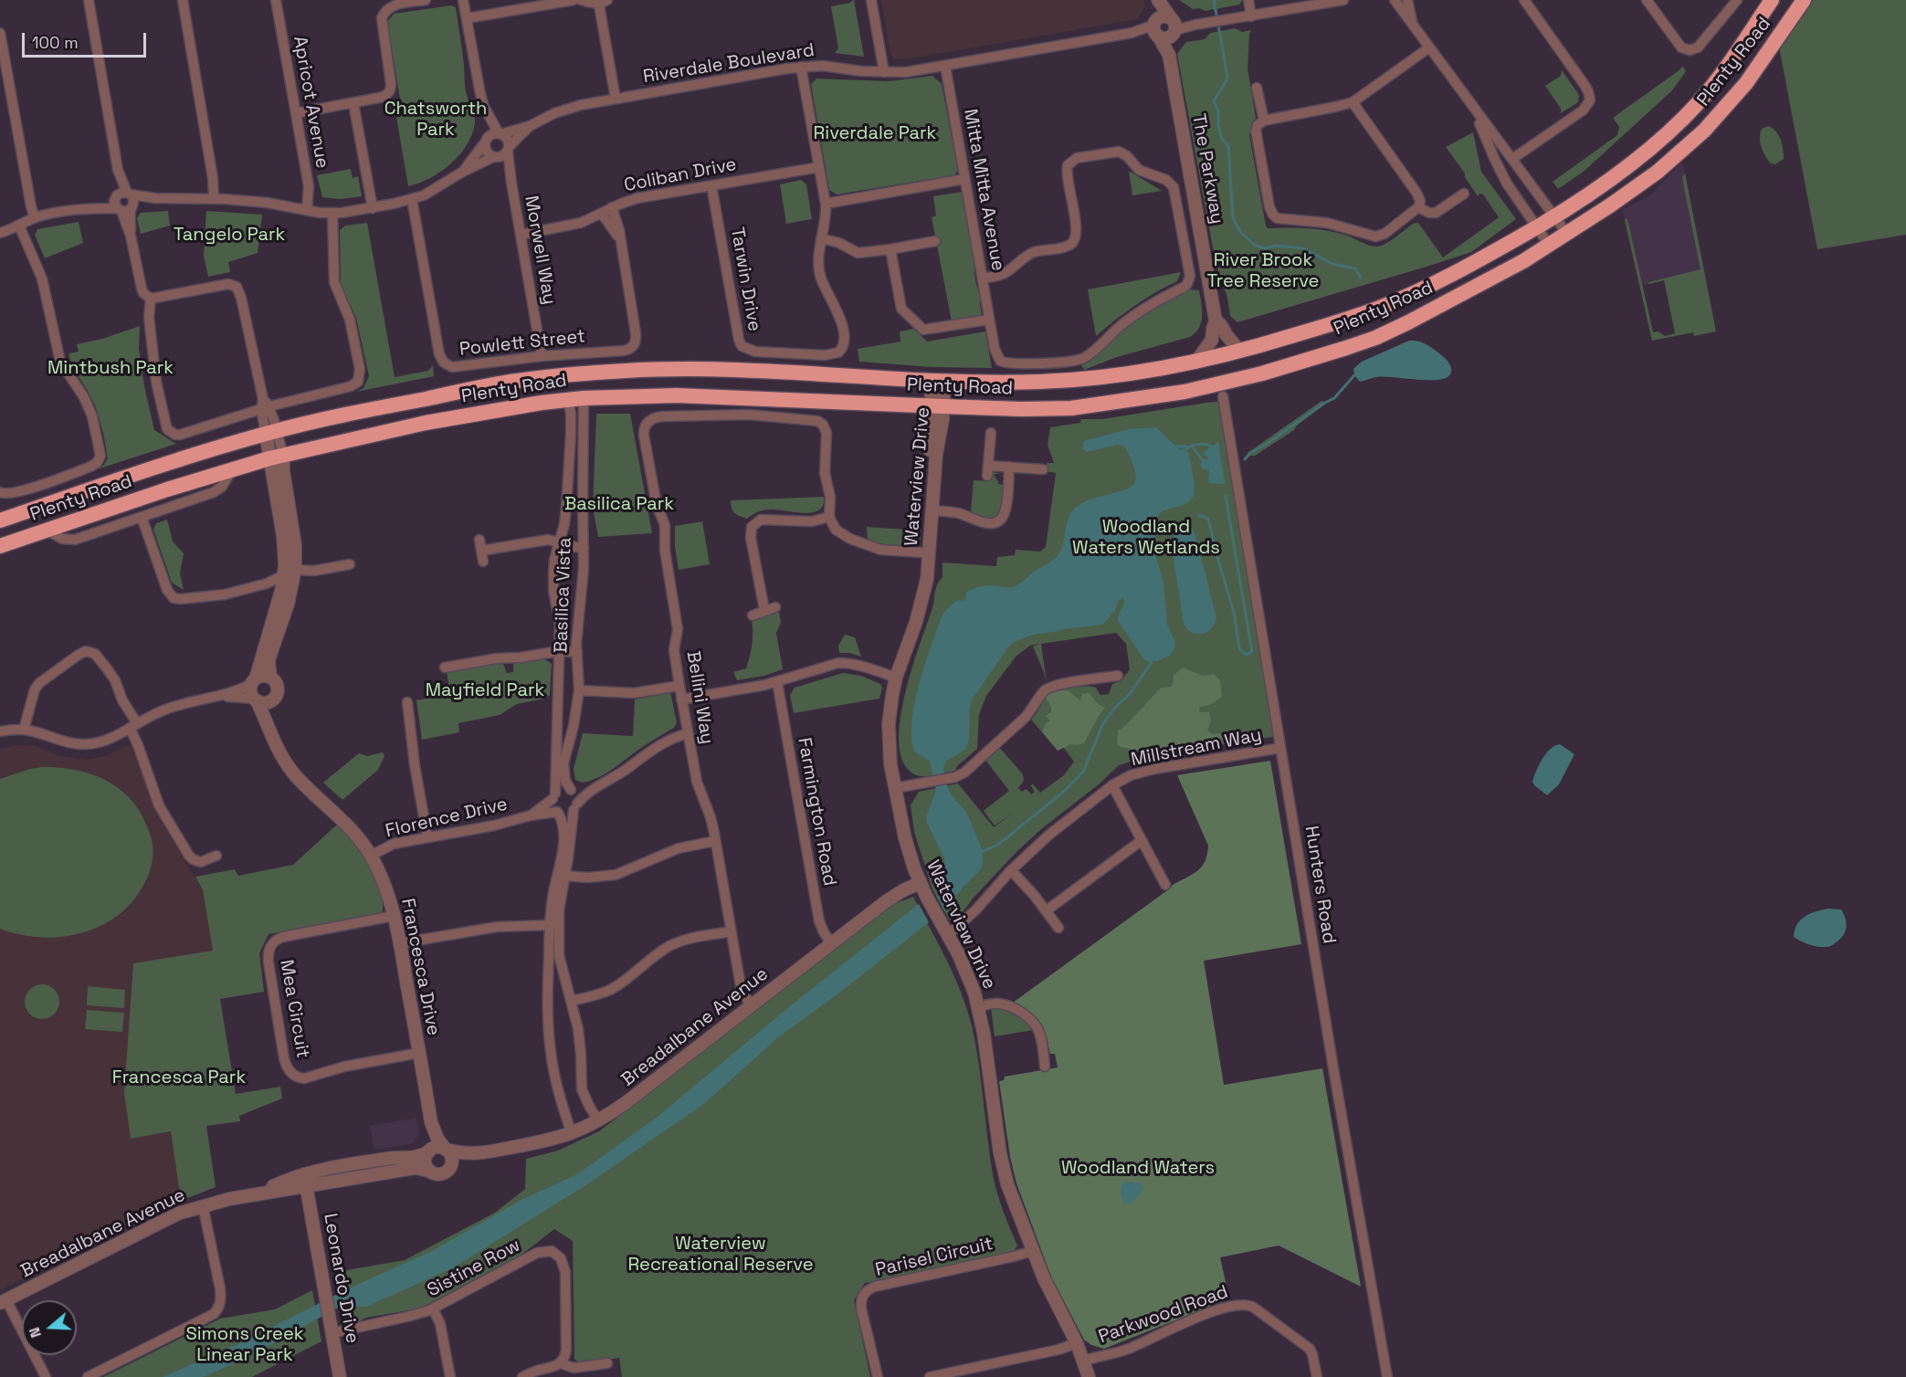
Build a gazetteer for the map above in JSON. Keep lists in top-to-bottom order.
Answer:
{
  "streets": {
    "highway": ["Plenty Road"],
    "street": [
      "Riverdale Boulevard",
      "Apricot Avenue",
      "The Parkway",
      "Coliban Drive",
      "Mitta Mitta Avenue",
      "Morwell Way",
      "Tarwin Drive",
      "Powlett Street",
      "Waterview Drive",
      "Basilica Vista",
      "Bellini Way",
      "Millstream Way",
      "Farmington Road",
      "Florence Drive",
      "Hunters Road",
      "Francesca Drive",
      "Mea Circuit",
      "Breadalbane Avenue",
      "Parisel Circuit",
      "Sistine Row",
      "Leonardo Drive",
      "Parkwood Road"
    ]
  },
  "crossings": [
    ["Plenty Road", "The Parkway"],
    ["Plenty Road", "Waterview Drive"],
    ["Plenty Road", "Basilica Vista"],
    ["Riverdale Boulevard", "The Parkway"],
    ["Riverdale Boulevard", "Mitta Mitta Avenue"],
    ["Riverdale Boulevard", "Morwell Way"],
    ["Riverdale Boulevard", "Tarwin Drive"],
    ["Coliban Drive", "Morwell Way"],
    ["Coliban Drive", "Tarwin Drive"],
    ["Coliban Drive", "Powlett Street"],
    ["Morwell Way", "Powlett Street"],
    ["Waterview Drive", "Millstream Way"],
    ["Waterview Drive", "Breadalbane Avenue"],
    ["Waterview Drive", "Parisel Circuit"],
    ["Waterview Drive", "Parkwood Road"],
    ["Basilica Vista", "Florence Drive"],
    ["Bellini Way", "Breadalbane Avenue"],
    ["Millstream Way", "Hunters Road"],
    ["Farmington Road", "Breadalbane Avenue"],
    ["Florence Drive", "Francesca Drive"],
    ["Francesca Drive", "Mea Circuit"],
    ["Francesca Drive", "Breadalbane Avenue"],
    ["Breadalbane Avenue", "Leonardo Drive"],
    ["Sistine Row", "Leonardo Drive"]
  ],
  "parks": [
    "Chatsworth Park",
    "Riverdale Park",
    "Tangelo Park",
    "River Brook Tree Reserve",
    "Mintbush Park",
    "Basilica Park",
    "Woodland Waters Wetlands",
    "Mayfield Park",
    "Francesca Park",
    "Woodland Waters",
    "Waterview Recreational Reserve",
    "Simons Creek Linear Park"
  ],
  "scale_bar": "100 m",
  "north": "left"
}
